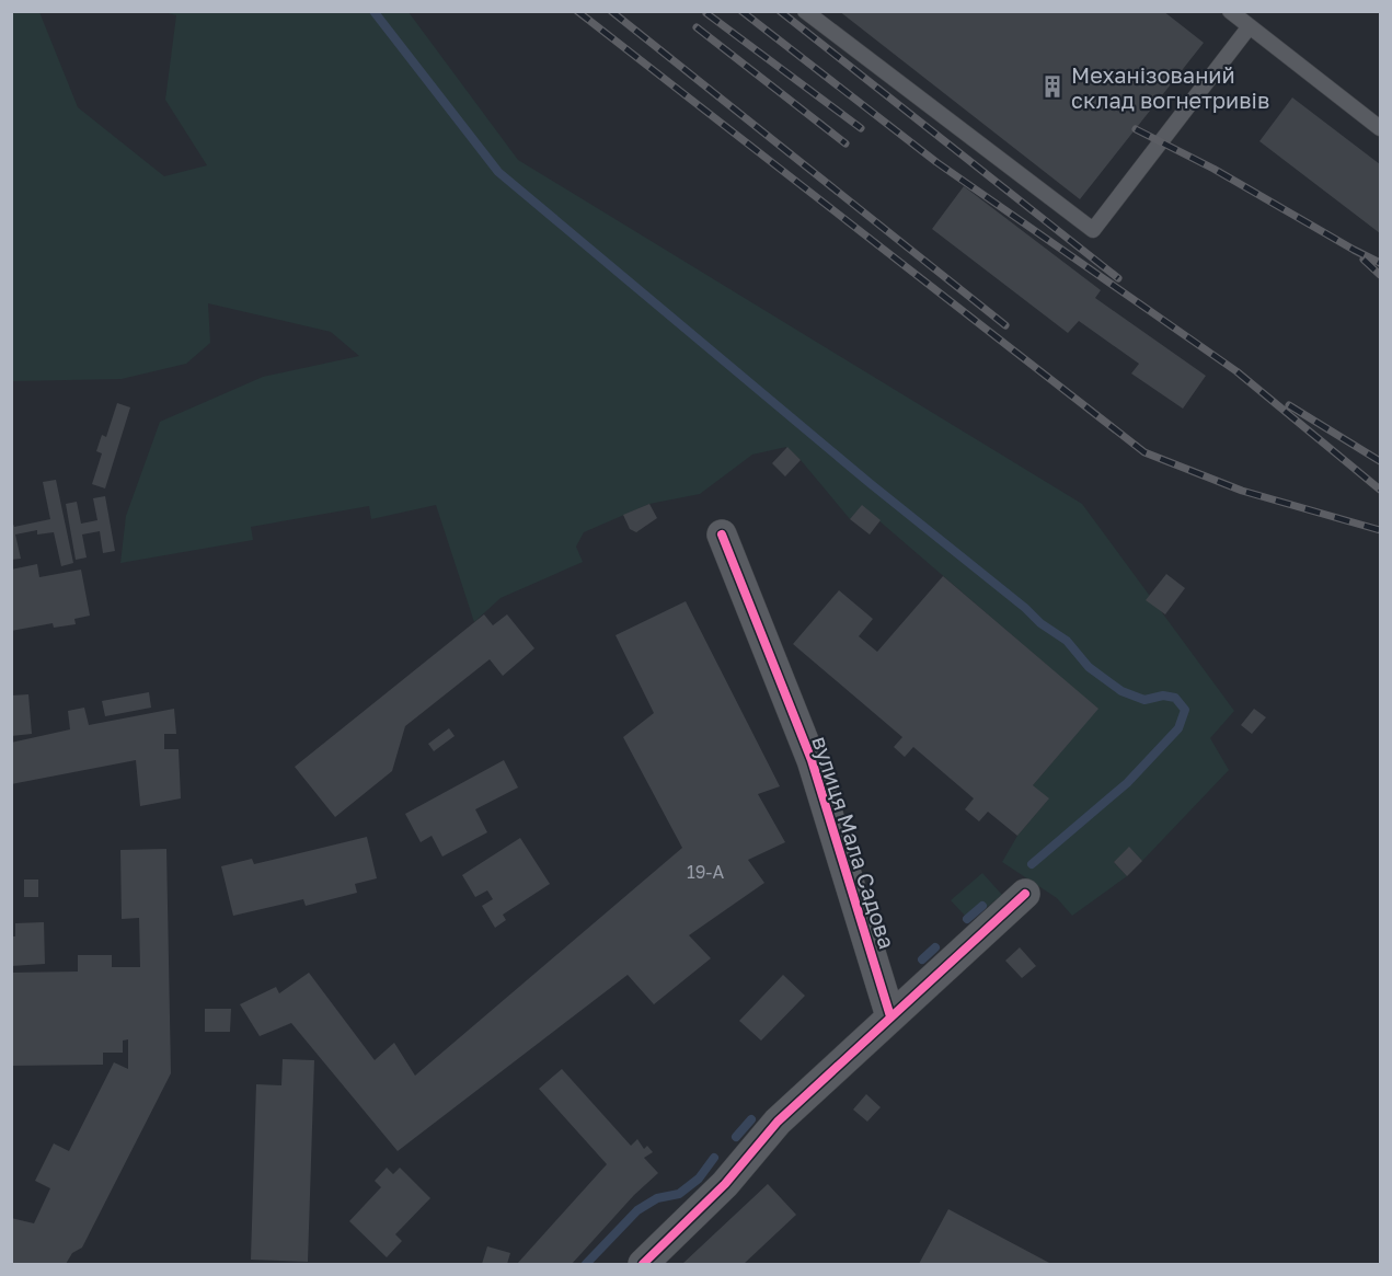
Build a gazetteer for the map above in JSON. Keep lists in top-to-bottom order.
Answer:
{
  "streets": {
    "street": ["вулиця Мала Садова"]
  },
  "places": {
    "building": ["Механізований склад вогнетривів"]
  },
  "house_numbers": ["19-A"]
}
